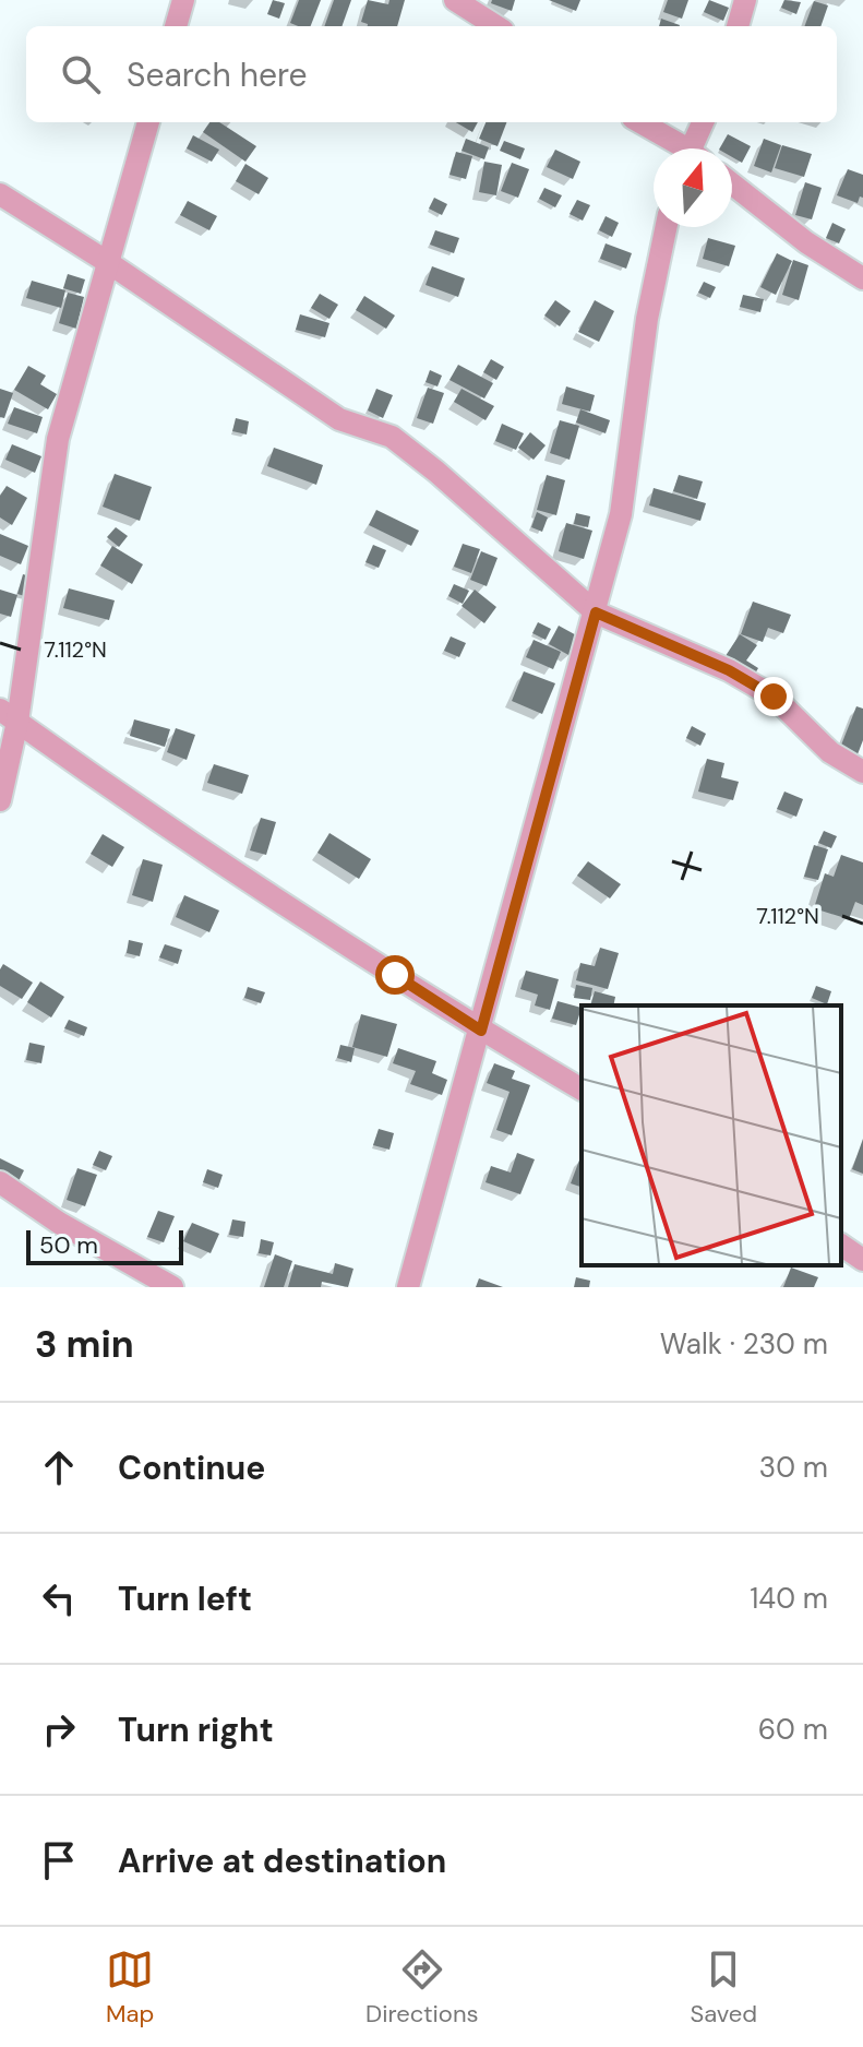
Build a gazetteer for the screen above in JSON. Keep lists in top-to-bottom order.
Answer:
{
  "scale_bar": "50 m",
  "north": "top",
  "page": {
    "search": "Search here",
    "scale": "50 m",
    "heading": ["3 min", "Walk · 230 m"],
    "list": [
      ["Continue", "30 m"],
      ["Turn left", "140 m"],
      ["Turn right", "60 m"],
      "Arrive at destination"
    ],
    "nav": ["Map", "Directions", "Saved"]
  },
  "coordinates": ["7.112°N"]
}
